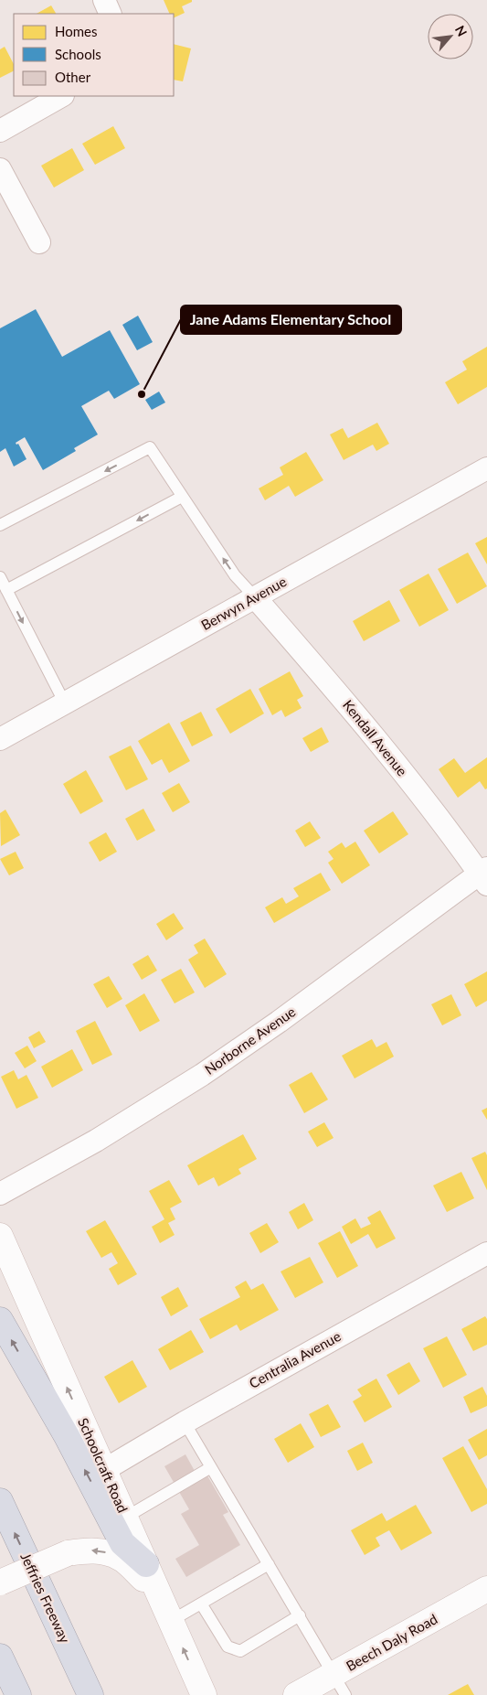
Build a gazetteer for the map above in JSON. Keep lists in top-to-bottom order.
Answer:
{
  "streets": {
    "highway": ["Jeffries Freeway"],
    "main road": ["Schoolcraft Road", "Beech Daly Road"],
    "street": [
      "Berwyn Avenue",
      "Kendall Avenue",
      "Norborne Avenue",
      "Centralia Avenue"
    ]
  },
  "crossings": [
    ["Berwyn Avenue", "Kendall Avenue"],
    ["Kendall Avenue", "Norborne Avenue"],
    ["Centralia Avenue", "Schoolcraft Road"]
  ],
  "one_way": ["Schoolcraft Road"],
  "places": ["Jane Adams Elementary School"],
  "legend": ["Homes", "Schools", "Other"],
  "north": "top right"
}
